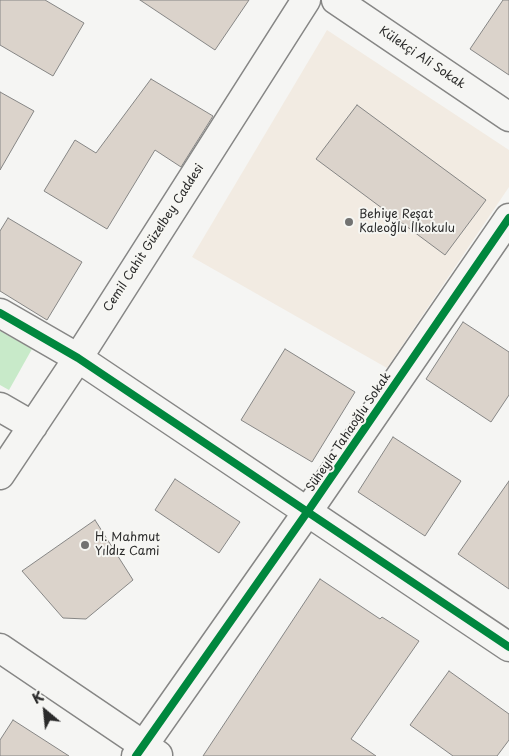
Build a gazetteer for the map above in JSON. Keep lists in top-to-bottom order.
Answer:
{
  "streets": {
    "street": ["Külekçi Ali Sokak", "Cemil Cahit Güzelbey Caddesi", "Süheyla Tahaoğlu Sokak"]
  },
  "places": ["Behiye Reşat Kaleoğlu İlkokulu", "H. Mahmut Yıldız Cami"],
  "north": "top left"
}
